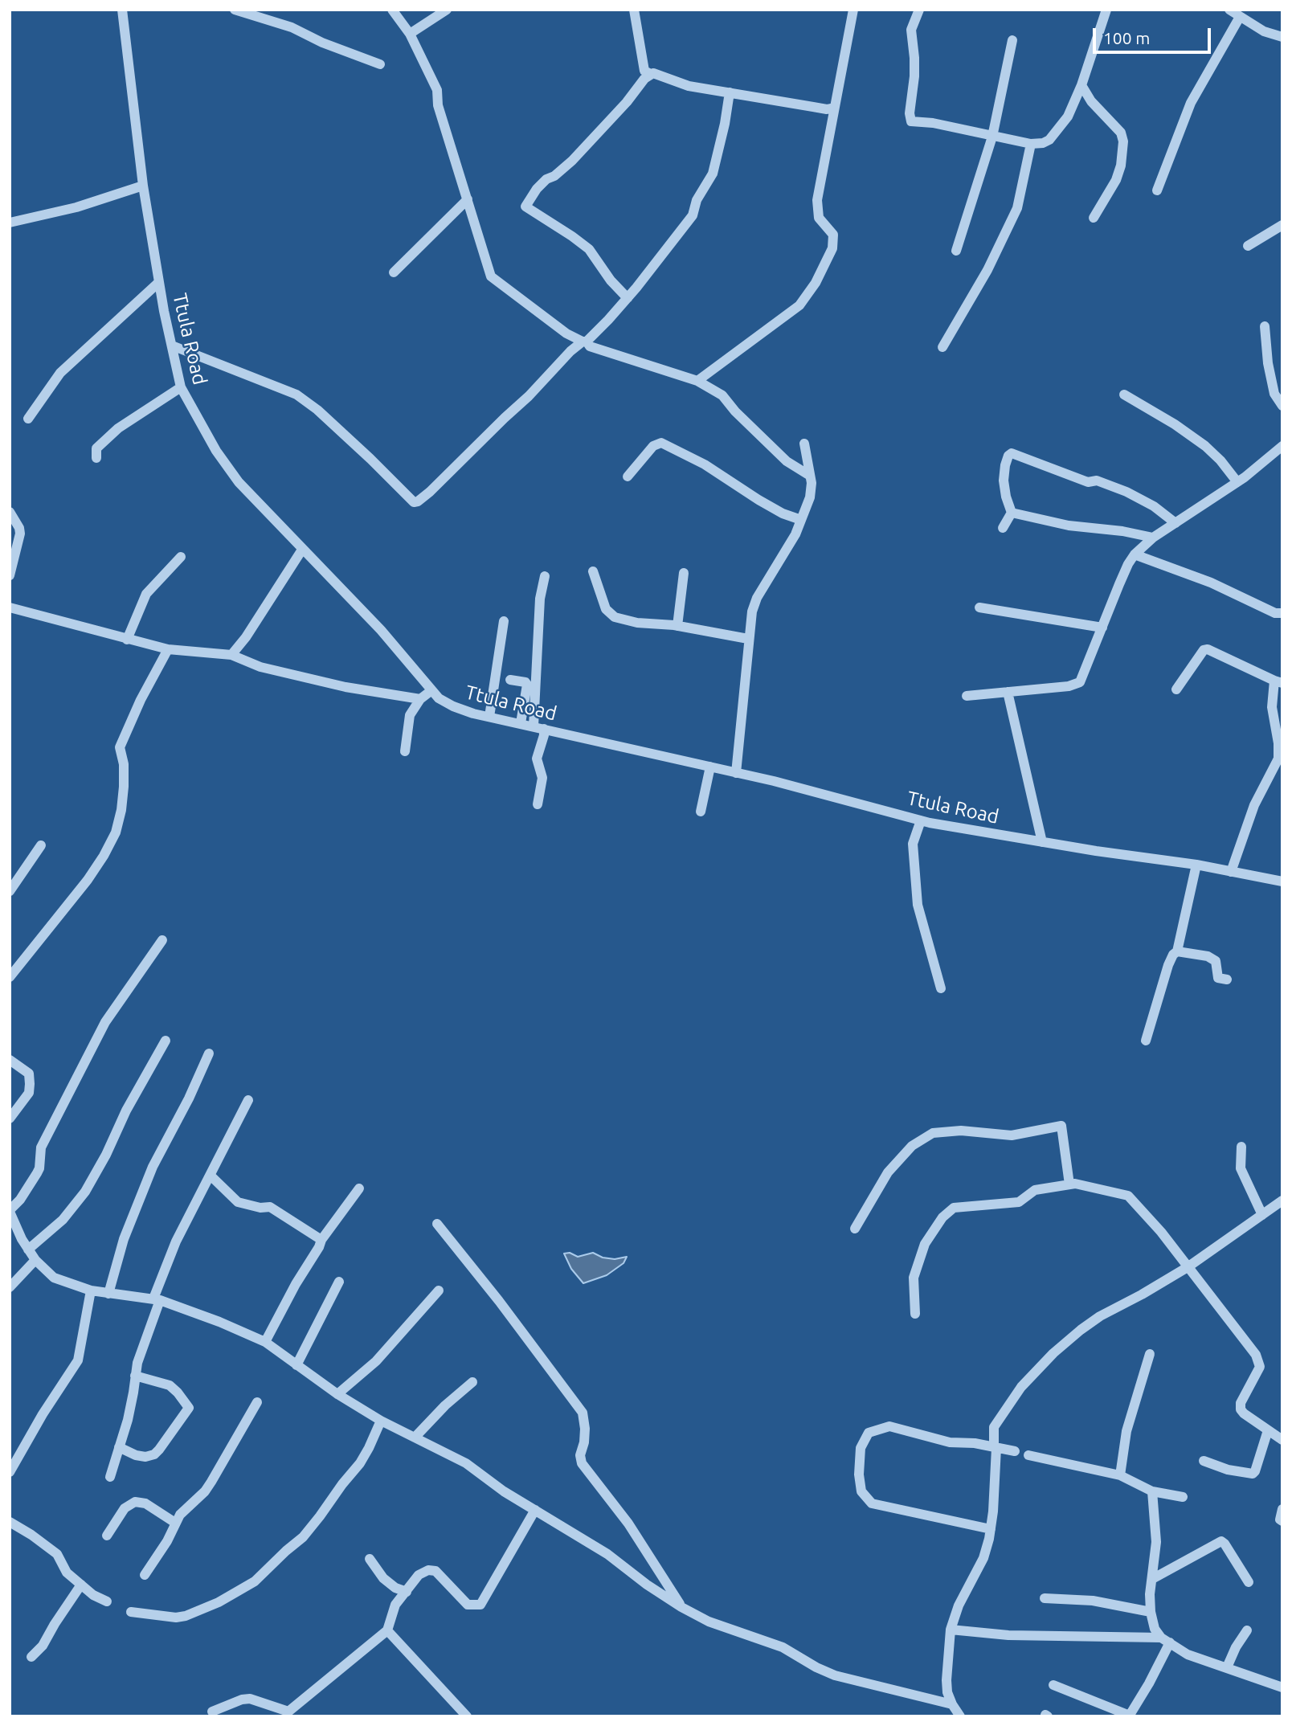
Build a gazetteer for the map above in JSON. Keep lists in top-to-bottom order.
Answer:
{
  "streets": {
    "street": ["Ttula Road"]
  },
  "scale_bar": "100 m"
}
